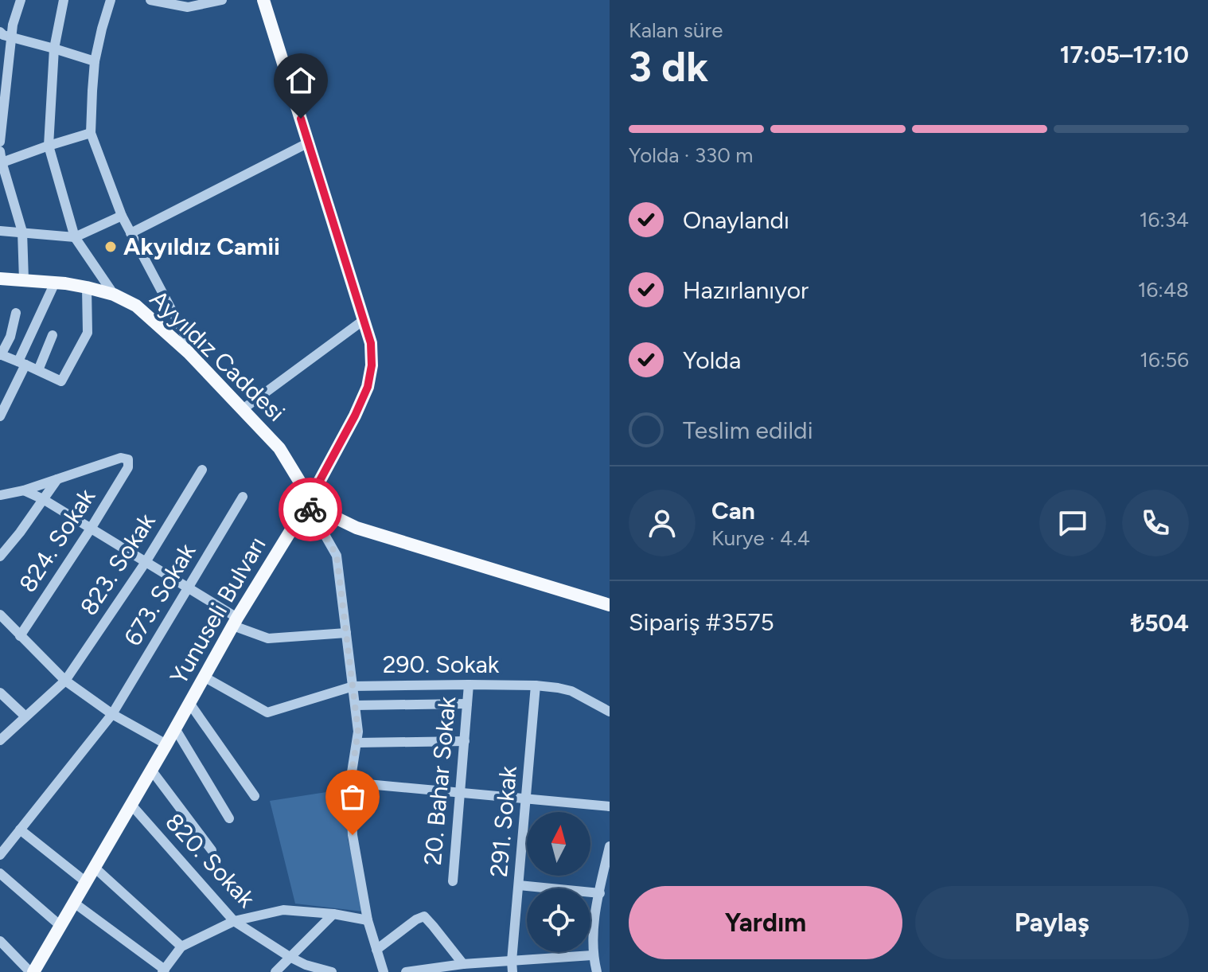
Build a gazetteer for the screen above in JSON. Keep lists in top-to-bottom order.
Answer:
{
  "streets": {
    "main road": ["Ayyıldız Caddesi", "Yunuseli Bulvarı"],
    "street": [
      "824. Sokak",
      "823. Sokak",
      "673. Sokak",
      "290. Sokak",
      "20. Bahar Sokak",
      "291. Sokak",
      "820. Sokak"
    ]
  },
  "crossings": [
    ["Ayyıldız Caddesi", "Yunuseli Bulvarı"],
    ["Yunuseli Bulvarı", "290. Sokak"],
    ["Yunuseli Bulvarı", "820. Sokak"],
    ["290. Sokak", "20. Bahar Sokak"],
    ["290. Sokak", "291. Sokak"]
  ],
  "places": ["Akyıldız Camii"],
  "north": "top",
  "page": {
    "heading": ["3 dk", "Kalan süre", "17:05–17:10"],
    "panel": [
      "Can",
      "Kurye · 4.4",
      "Sipariş #3575",
      "₺504"
    ],
    "bar": "Yolda · 330 m",
    "list": [
      ["Onaylandı", "16:34"],
      ["Hazırlanıyor", "16:48"],
      ["Yolda", "16:56"],
      "Teslim edildi"
    ],
    "buttons": ["Yardım", "Paylaş"]
  }
}
